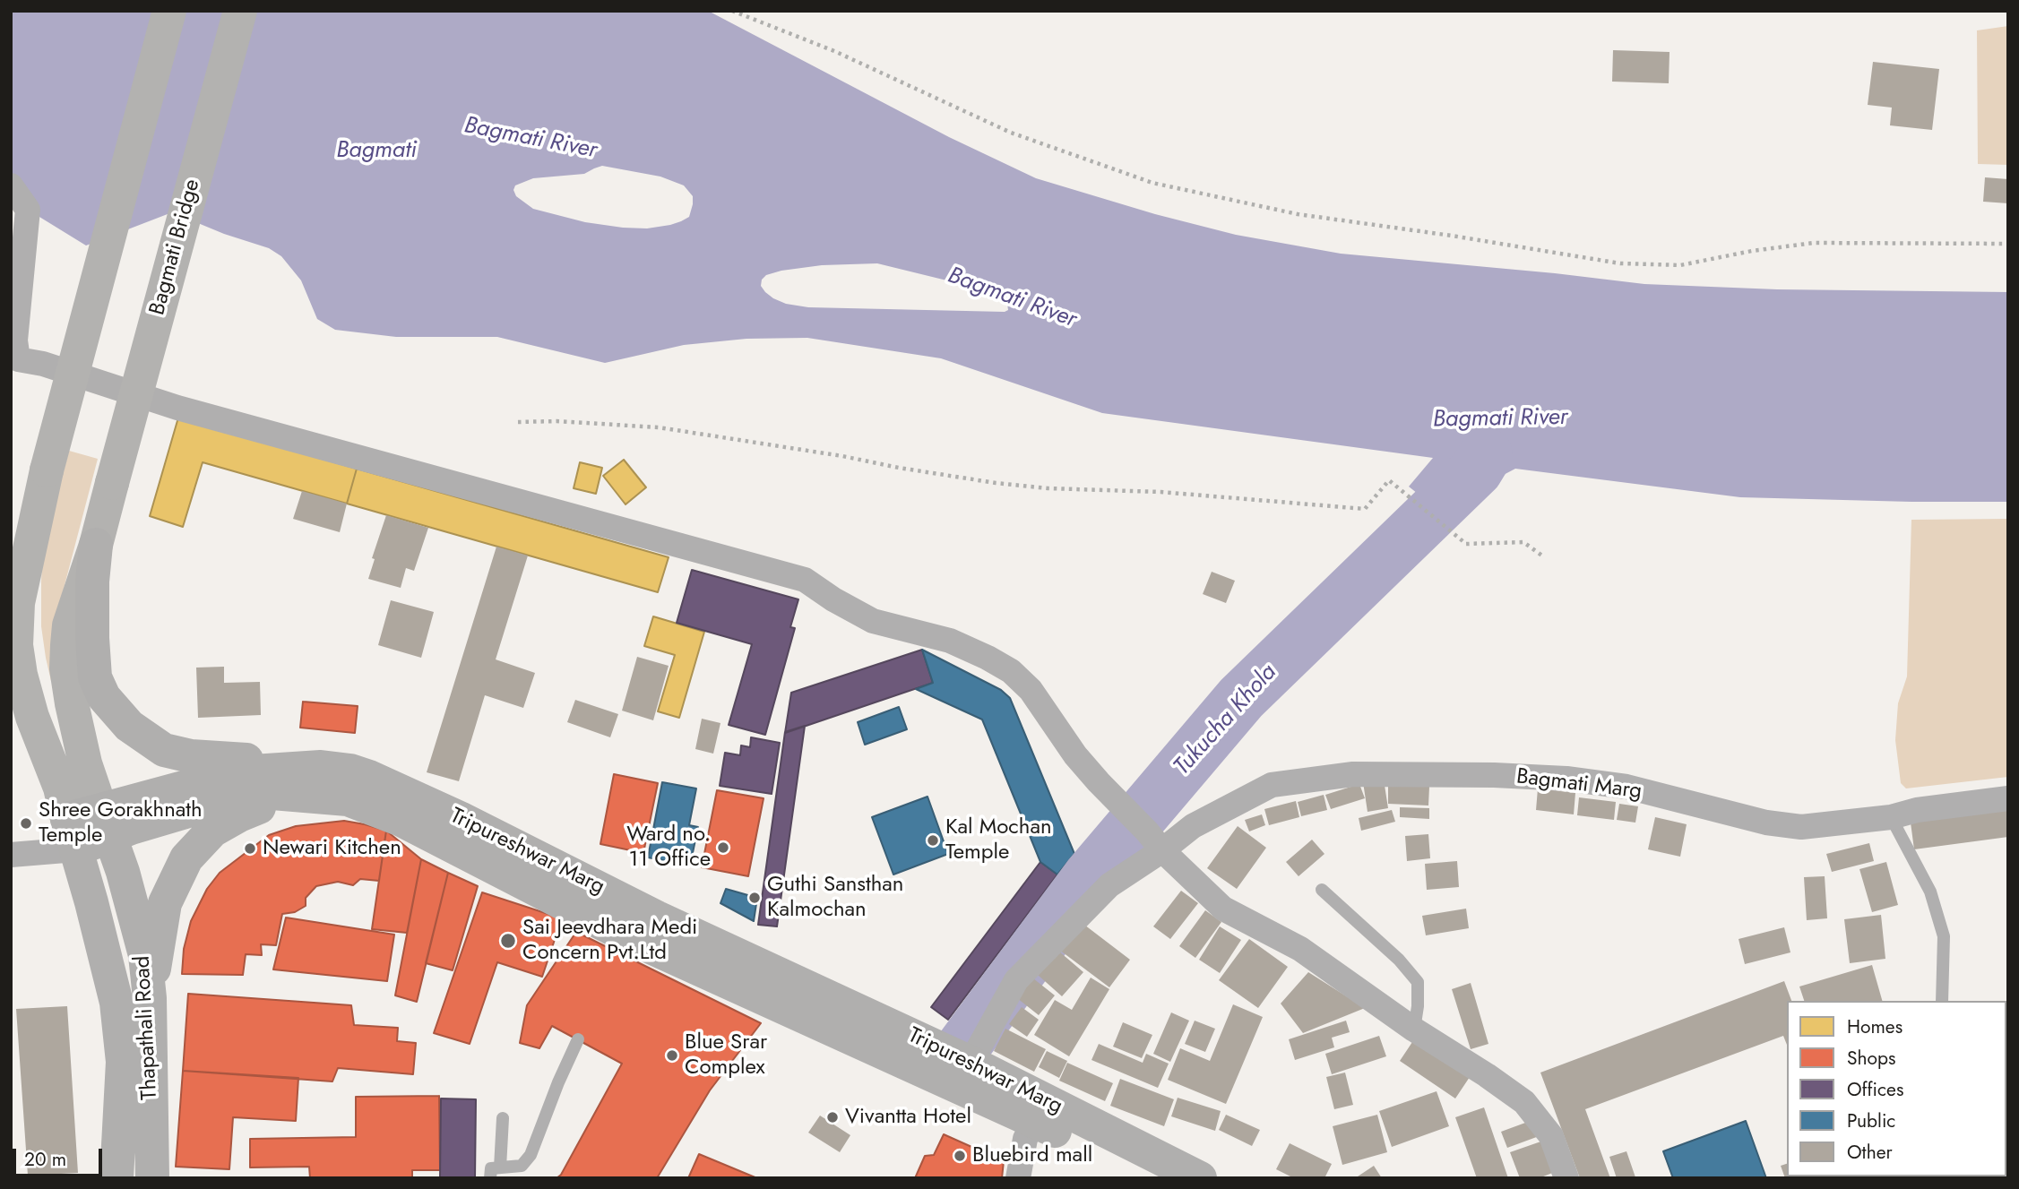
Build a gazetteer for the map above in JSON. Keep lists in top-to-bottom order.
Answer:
{
  "streets": {
    "highway": ["Tripureshwar Marg", "Thapathali Road"],
    "main road": ["Bagmati Bridge"],
    "street": ["Bagmati Marg"]
  },
  "crossings": [
    ["Bagmati Bridge", "Tripureshwar Marg"],
    ["Bagmati Bridge", "Thapathali Road"],
    ["Bagmati Marg", "Tripureshwar Marg"],
    ["Tripureshwar Marg", "Thapathali Road"]
  ],
  "water": ["Bagmati River", "Bagmati", "Tukucha Khola"],
  "places": [
    "Shree Gorakhnath Temple",
    "Kal Mochan Temple",
    "Ward no. 11 Office",
    "Newari Kitchen",
    "Guthi Sansthan Kalmochan",
    "Sai Jeevdhara Medi Concern Pvt.Ltd",
    "Blue Srar Complex",
    "Vivantta Hotel",
    "Bluebird mall"
  ],
  "legend": [
    "Homes",
    "Shops",
    "Offices",
    "Public",
    "Other"
  ],
  "scale_bar": "20 m"
}
